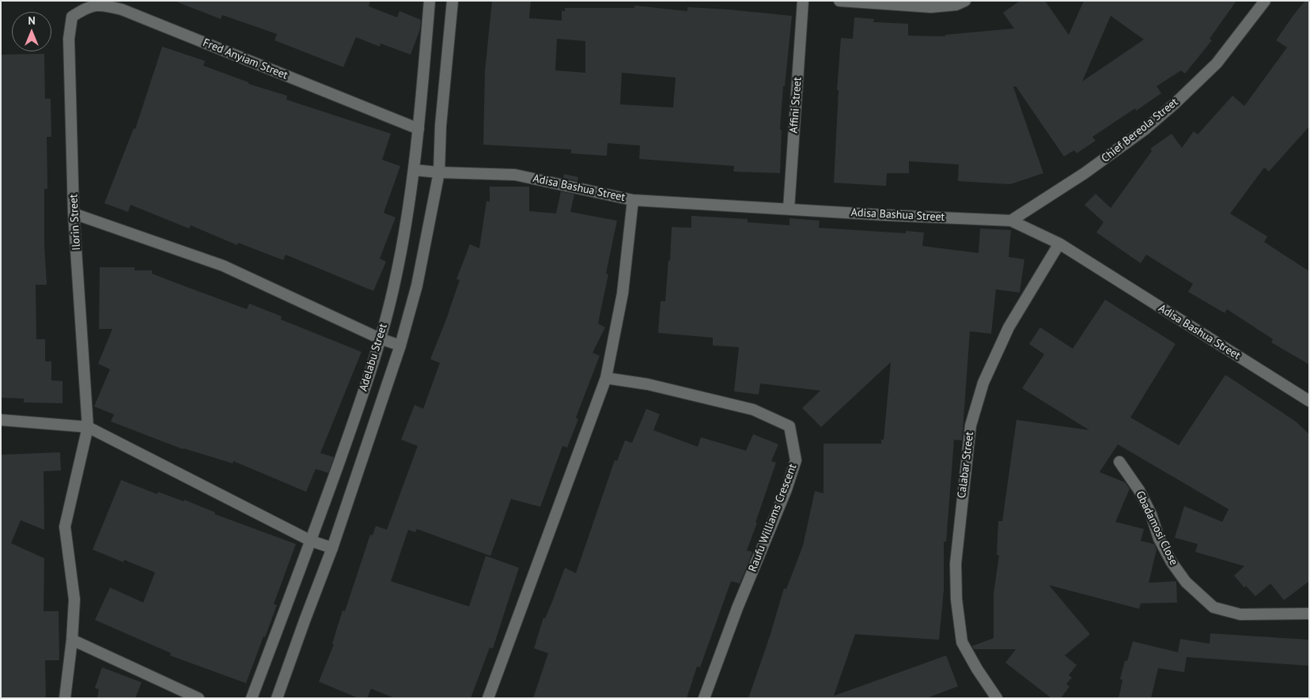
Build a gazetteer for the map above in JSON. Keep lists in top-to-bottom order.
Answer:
{
  "streets": {
    "street": [
      "Fred Anyiam Street",
      "Affini Street",
      "Chief Bereola Street",
      "Adisa Bashua Street",
      "Ilorin Street",
      "Adelabu Street",
      "Calabar Street",
      "Raufu Williams Crescent",
      "Gbadamosi Close"
    ]
  },
  "crossings": [
    ["Fred Anyiam Street", "Ilorin Street"],
    ["Fred Anyiam Street", "Adelabu Street"],
    ["Affini Street", "Adisa Bashua Street"],
    ["Chief Bereola Street", "Adisa Bashua Street"],
    ["Adisa Bashua Street", "Adelabu Street"],
    ["Adisa Bashua Street", "Calabar Street"]
  ],
  "north": "top"
}
